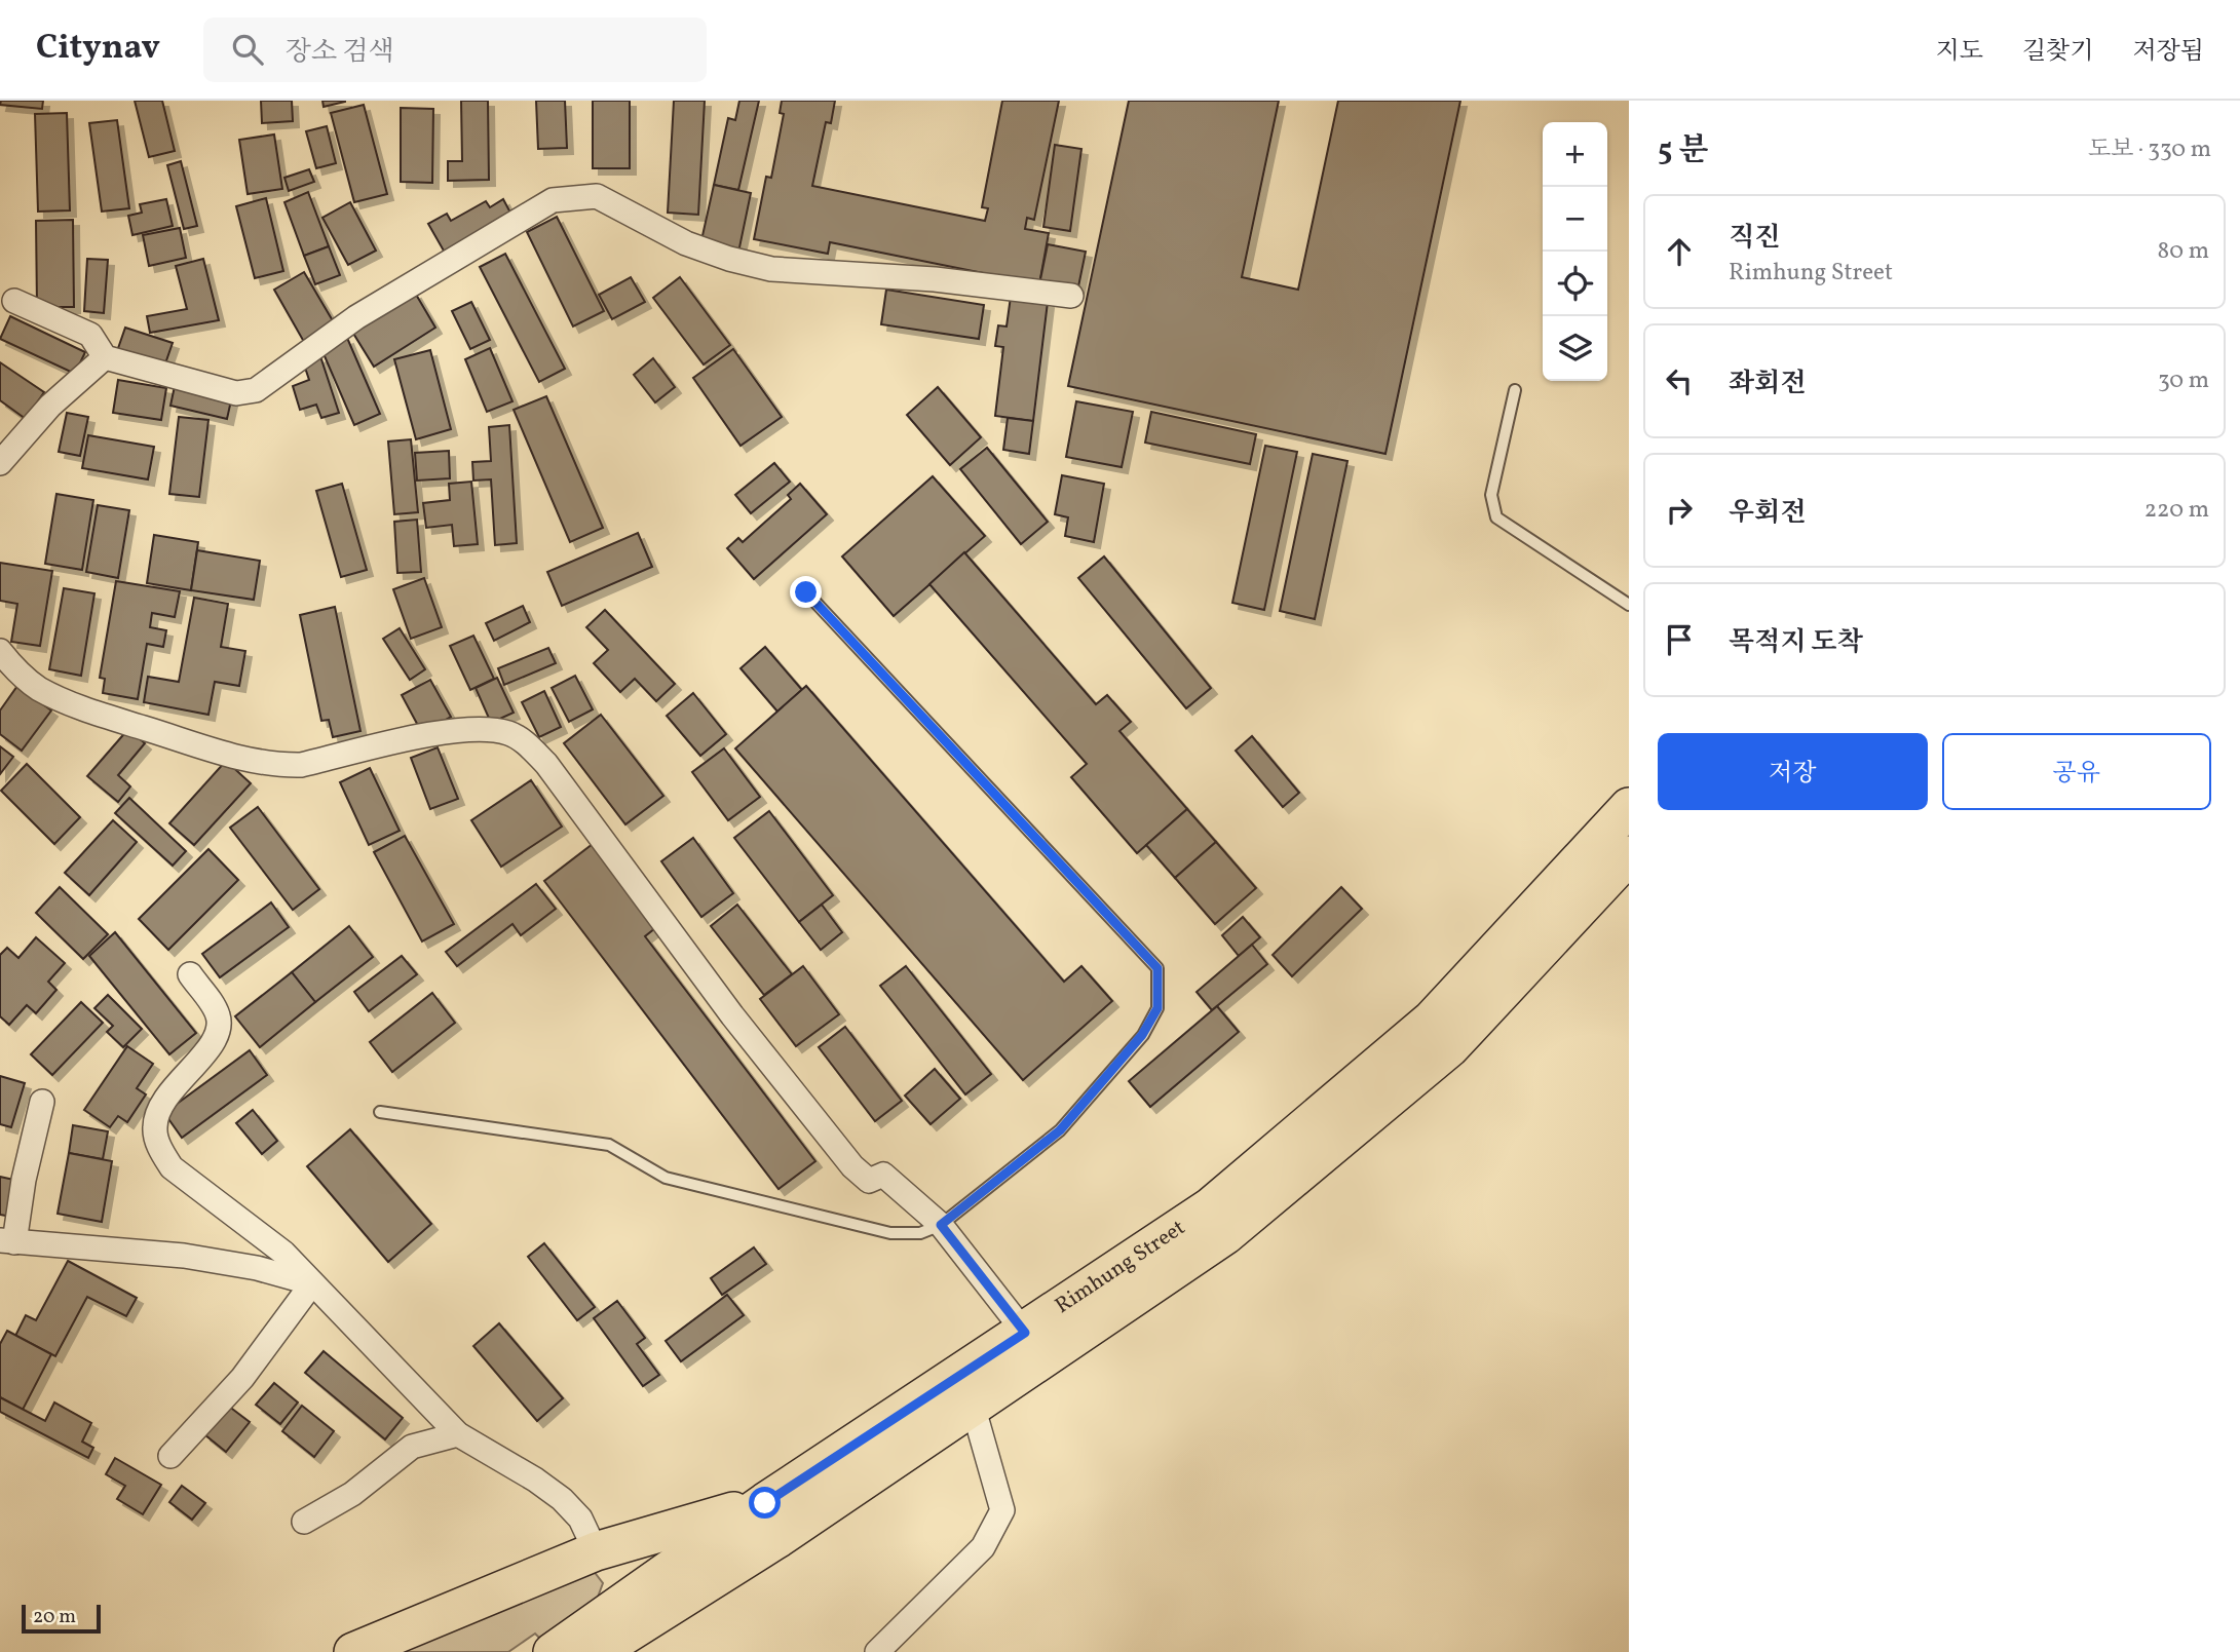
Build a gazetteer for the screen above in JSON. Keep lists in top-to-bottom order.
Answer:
{
  "streets": {
    "main road": ["Rimhung Street"]
  },
  "scale_bar": "20 m",
  "page": {
    "header": "Citynav",
    "search": "장소 검색",
    "nav": ["지도", "길찾기", "저장됨"],
    "heading": ["5 분", "도보 · 330 m"],
    "map_buttons": ["+", "−"],
    "list": [
      ["직진", "Rimhung Street", "80 m"],
      ["좌회전", "30 m"],
      ["우회전", "220 m"],
      "목적지 도착"
    ],
    "buttons": ["저장", "공유"],
    "scale": "20 m"
  }
}
